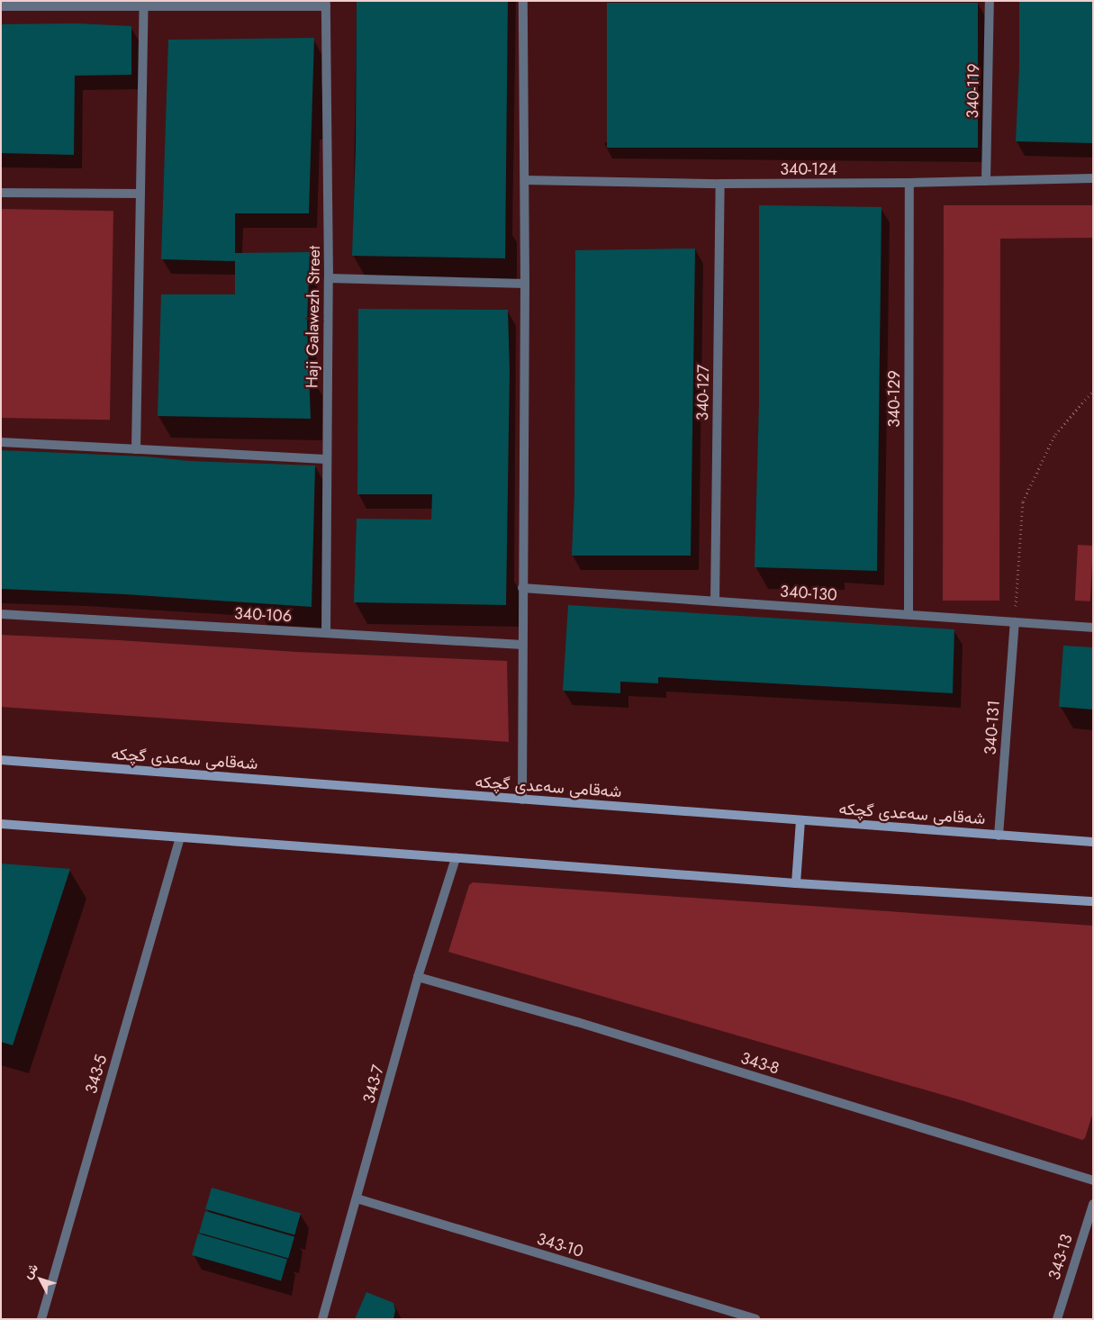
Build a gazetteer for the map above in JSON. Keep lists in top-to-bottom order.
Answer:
{
  "streets": {
    "main road": ["شەقامی سەعدی گچکە"],
    "street": [
      "340-119",
      "340-124",
      "Haji Galawezh Street",
      "340-127",
      "340-129",
      "340-130",
      "340-106",
      "340-131",
      "343-8",
      "343-5",
      "343-7",
      "343-10",
      "343-13"
    ]
  },
  "crossings": [
    ["340-119", "340-124"],
    ["340-124", "340-127"],
    ["340-124", "340-129"],
    ["Haji Galawezh Street", "340-106"],
    ["340-127", "340-130"],
    ["340-129", "340-130"],
    ["340-130", "340-131"],
    ["340-131", "شەقامی سەعدی گچکە"],
    ["343-8", "343-7"],
    ["343-7", "343-10"]
  ],
  "north": "top left"
}
